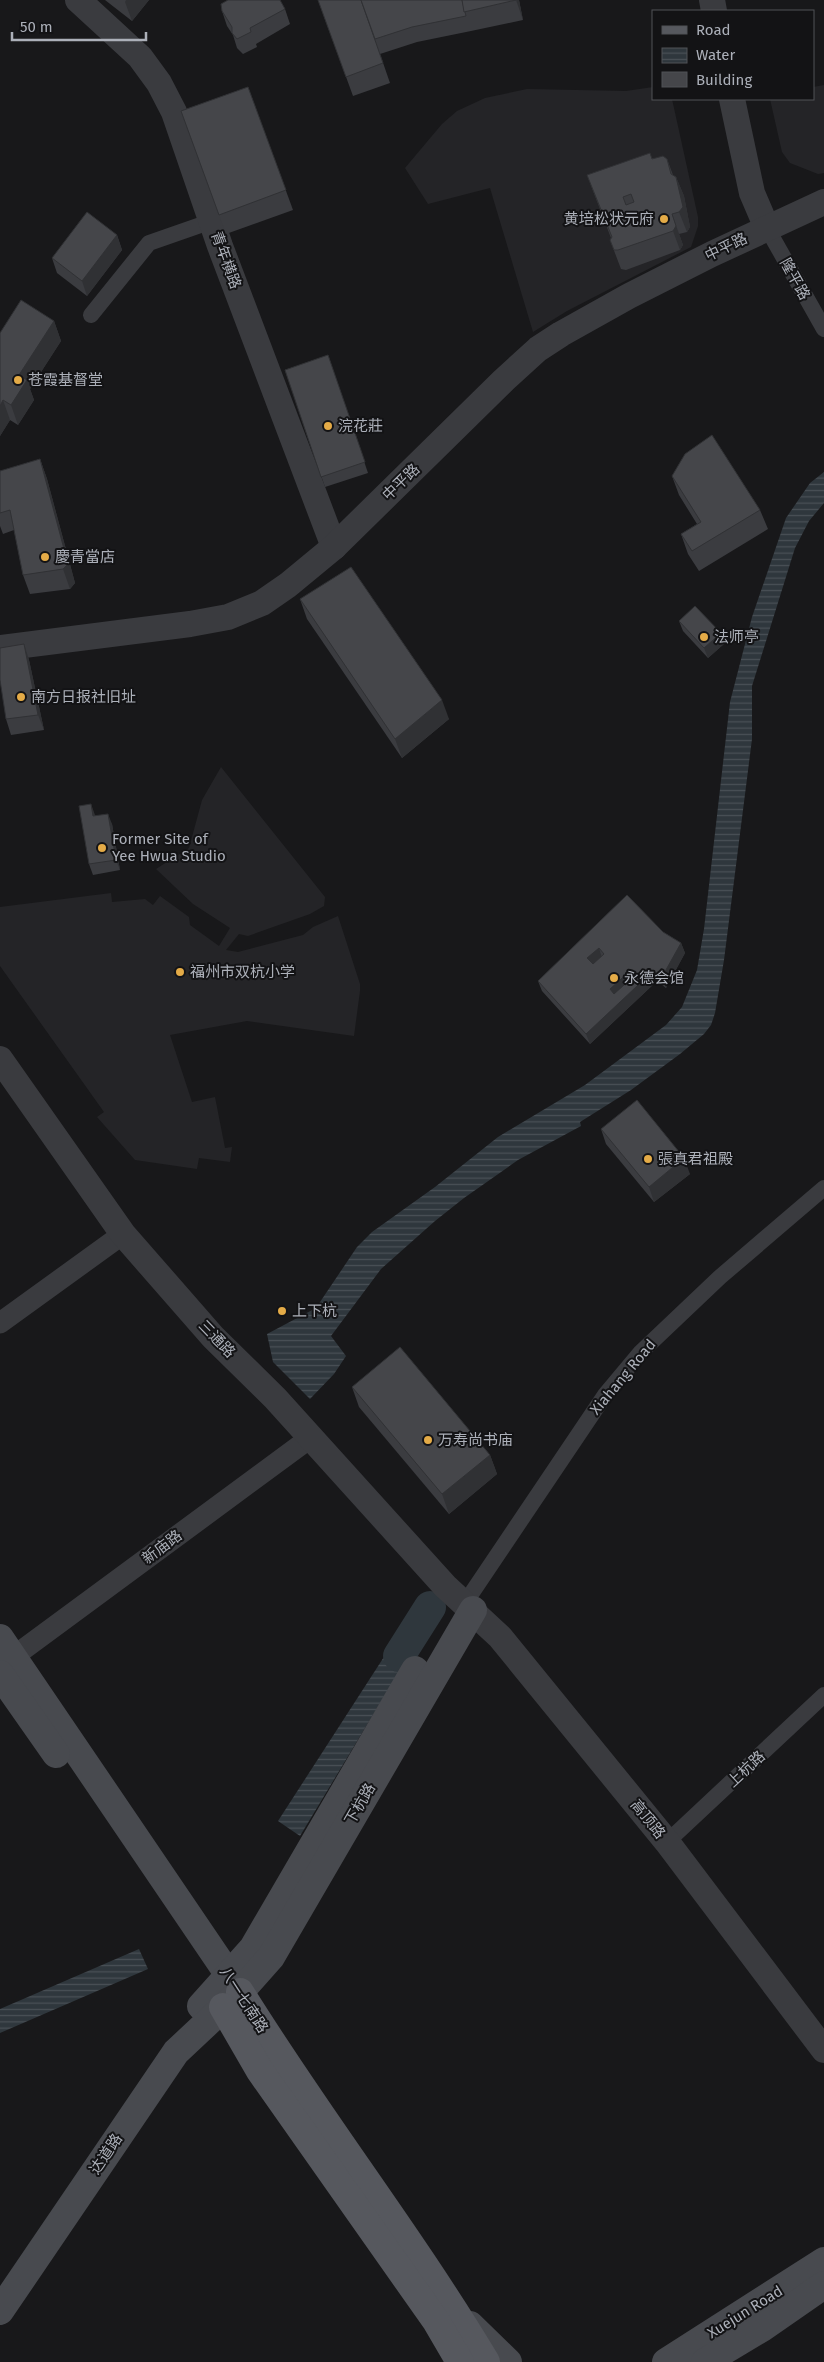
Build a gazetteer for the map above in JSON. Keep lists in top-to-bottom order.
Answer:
{
  "streets": {
    "main road": [
      "下杭路",
      "八一七南路",
      "达道路",
      "Xuejun Road"
    ],
    "street": [
      "中平路",
      "青年横路",
      "隆平路",
      "三通路",
      "Xiahang Road",
      "新庙路",
      "上杭路",
      "高顶路"
    ]
  },
  "crossings": [
    ["中平路", "青年横路"],
    ["中平路", "隆平路"],
    ["三通路", "Xiahang Road"],
    ["三通路", "新庙路"],
    ["三通路", "下杭路"],
    ["三通路", "高顶路"],
    ["Xiahang Road", "下杭路"],
    ["Xiahang Road", "高顶路"],
    ["新庙路", "八一七南路"],
    ["上杭路", "高顶路"],
    ["下杭路", "高顶路"],
    ["下杭路", "八一七南路"],
    ["下杭路", "达道路"],
    ["八一七南路", "达道路"]
  ],
  "places": [
    "黄培松状元府",
    "苍霞基督堂",
    "浣花莊",
    "慶青當店",
    "法师亭",
    "南方日报社旧址",
    "Former Site of Yee Hwua Studio",
    "福州市双杭小学",
    "永德会馆",
    "張真君祖殿",
    "上下杭",
    "万寿尚书庙"
  ],
  "legend": ["Road", "Water", "Building"],
  "scale_bar": "50 m"
}
